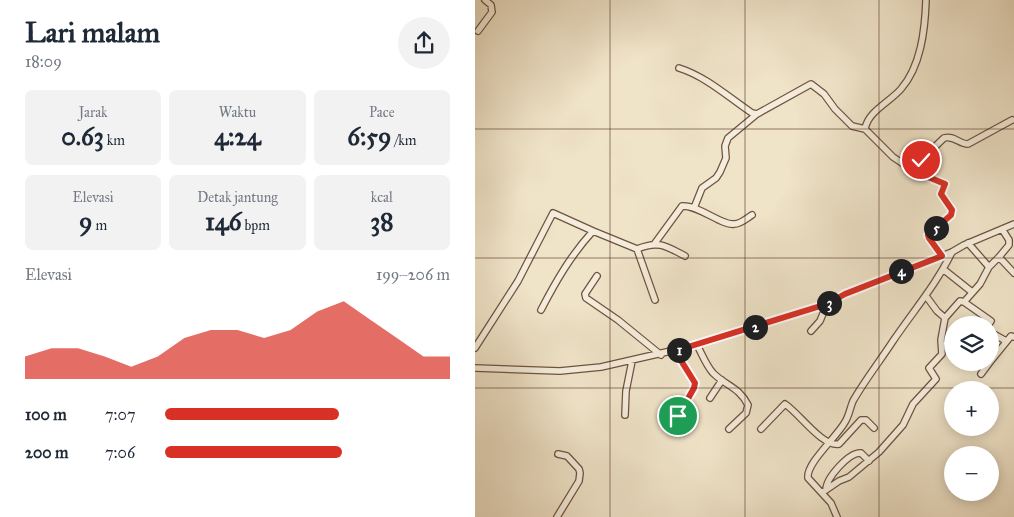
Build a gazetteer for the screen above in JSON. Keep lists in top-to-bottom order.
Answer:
{
  "page": {
    "heading": ["Lari malam", "18:09"],
    "stats": [
      ["Jarak", "0.63 km"],
      ["Waktu", "4:24"],
      ["Pace", "6:59 /km"],
      ["Elevasi", "9 m"],
      ["Detak jantung", "146 bpm"],
      ["kcal", "38"]
    ],
    "pins": [
      "5",
      "4",
      "3",
      "2",
      "1"
    ],
    "chart": ["Elevasi", "199–206 m"],
    "map_buttons": ["+", "−"],
    "list": [
      {
        "name": "100 m",
        "note": "7:07"
      },
      {
        "name": "200 m",
        "note": "7:06"
      }
    ]
  }
}
